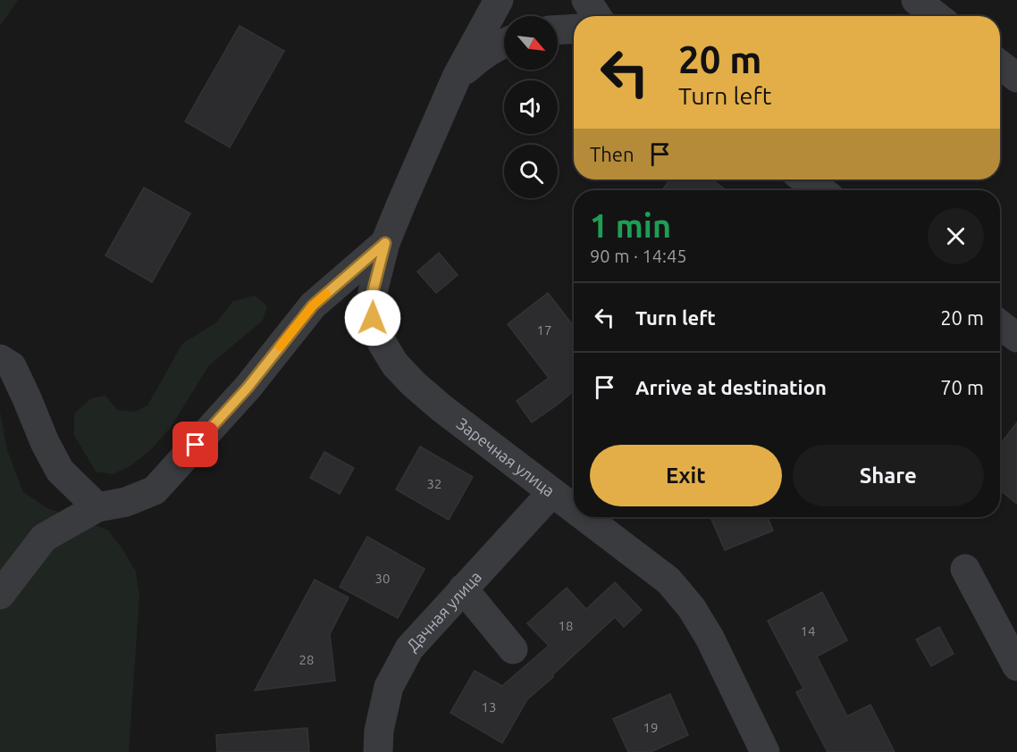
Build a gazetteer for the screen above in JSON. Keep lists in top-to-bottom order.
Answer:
{
  "streets": {
    "street": ["Заречная улица", "Дачная улица"]
  },
  "crossings": [
    ["Заречная улица", "Дачная улица"]
  ],
  "house_numbers": [
    "17",
    "32",
    "30",
    "18",
    "14",
    "28",
    "13",
    "19"
  ],
  "north": "bottom right",
  "page": {
    "turn": ["20 m", "Turn left"],
    "then": "Then",
    "heading": ["1 min", "90 m · 14:45"],
    "list": [
      {
        "name": "Turn left",
        "value": "20 m"
      },
      {
        "name": "Arrive at destination",
        "value": "70 m"
      }
    ],
    "buttons": ["Exit", "Share"]
  }
}
